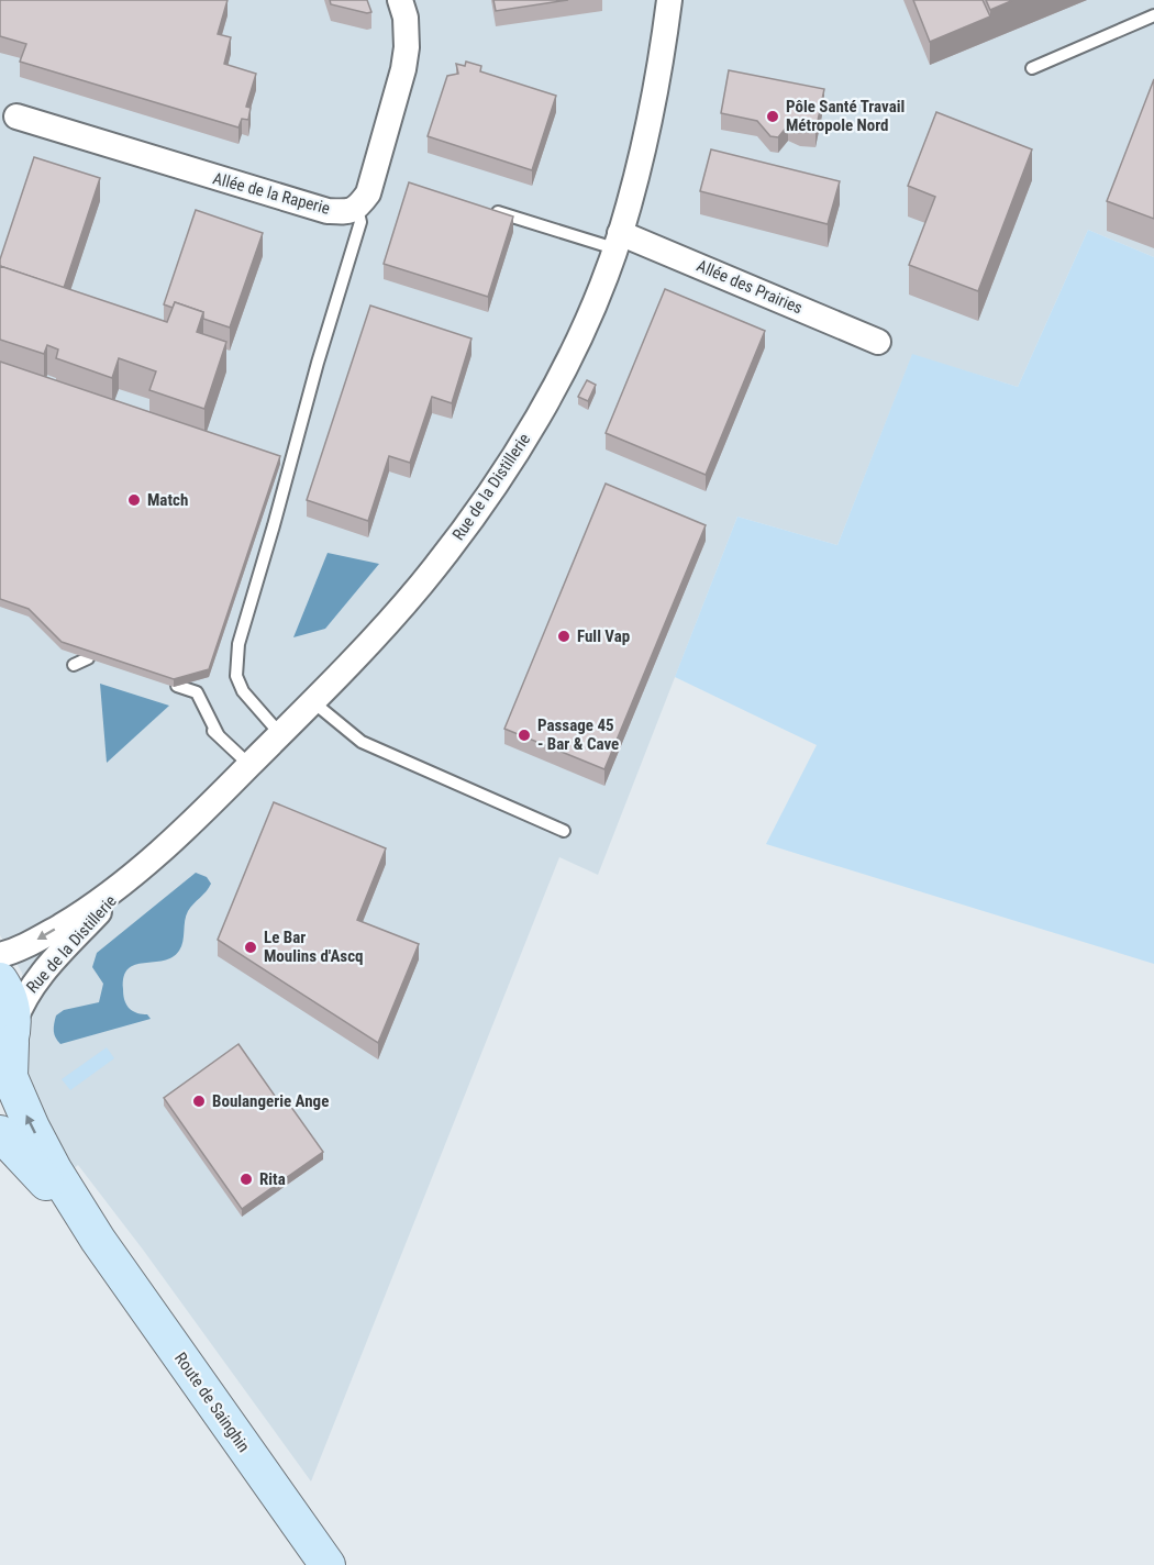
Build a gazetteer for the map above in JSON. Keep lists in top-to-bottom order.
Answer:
{
  "streets": {
    "street": [
      "Allée de la Raperie",
      "Allée des Prairies",
      "Rue de la Distillerie",
      "Route de Sainghin"
    ]
  },
  "crossings": [
    ["Allée des Prairies", "Rue de la Distillerie"],
    ["Rue de la Distillerie", "Route de Sainghin"]
  ],
  "places": [
    "Pôle Santé Travail Métropole Nord",
    "Match",
    "Full Vap",
    "Passage 45 - Bar & Cave",
    "Le Bar Moulins d'Ascq",
    "Boulangerie Ange",
    "Rita"
  ]
}
